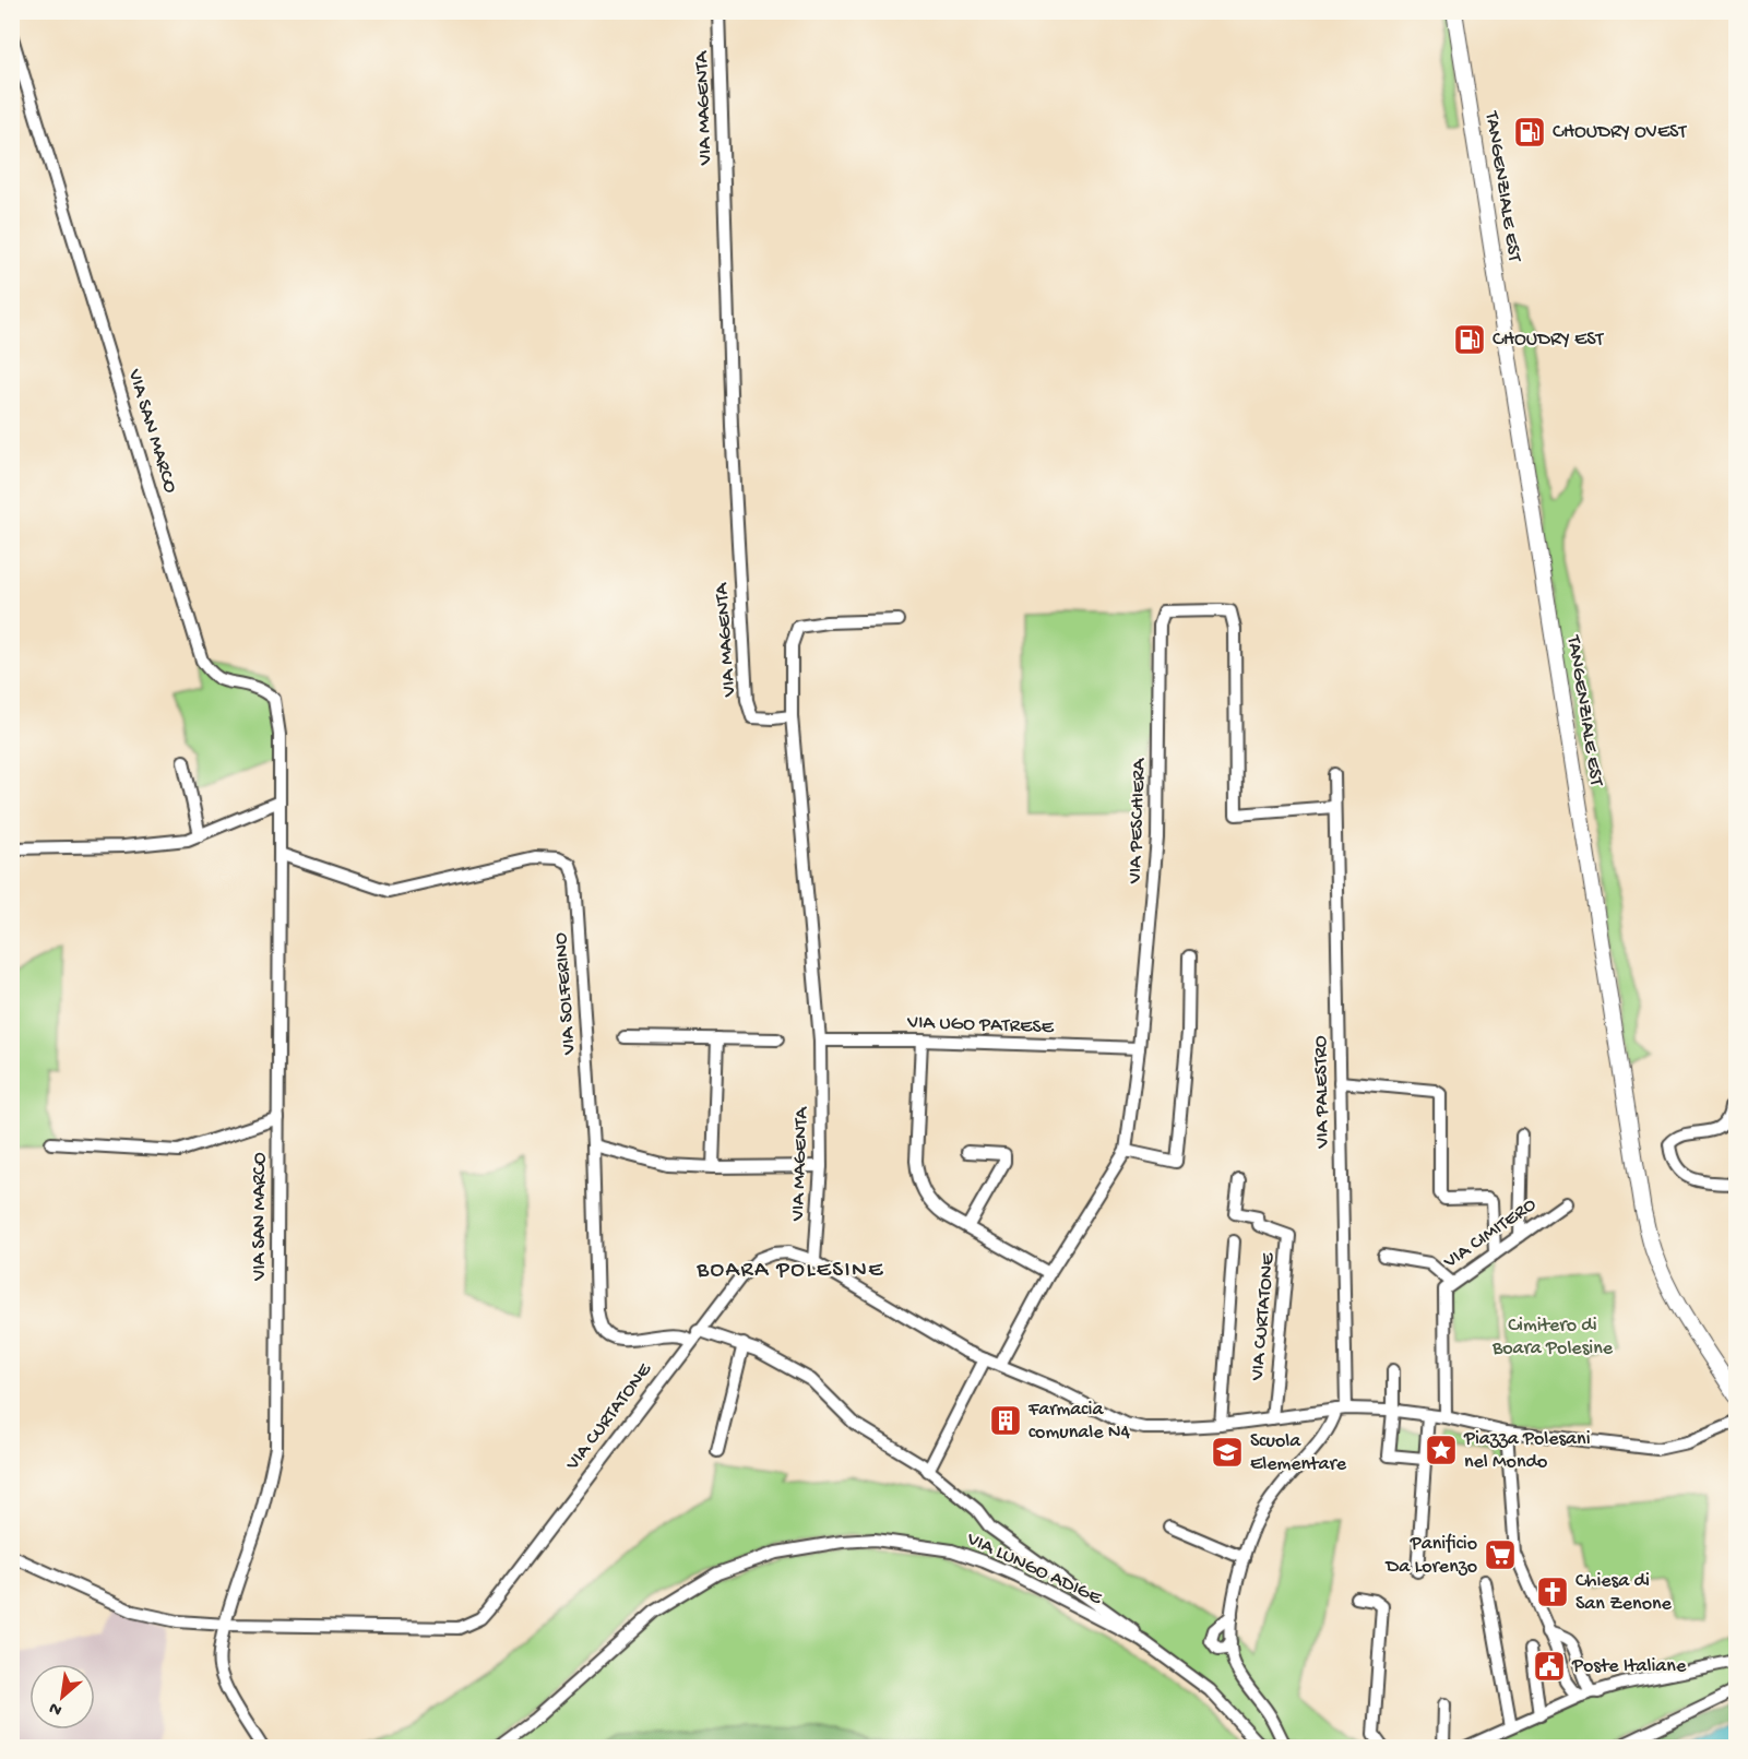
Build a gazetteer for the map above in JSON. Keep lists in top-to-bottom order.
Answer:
{
  "streets": {
    "main road": ["TANGENZIALE EST"],
    "street": [
      "VIA MAGENTA",
      "VIA SAN MARCO",
      "VIA PESCHIERA",
      "VIA SOLFERINO",
      "VIA UGO PATRESE",
      "VIA PALESTRO",
      "VIA CIMITERO",
      "VIA CURTATONE",
      "VIA LUNGO ADIGE"
    ]
  },
  "crossings": [
    ["VIA MAGENTA", "VIA UGO PATRESE"],
    ["VIA MAGENTA", "VIA CURTATONE"],
    ["VIA SAN MARCO", "VIA SOLFERINO"],
    ["VIA SAN MARCO", "VIA CURTATONE"],
    ["VIA PESCHIERA", "VIA UGO PATRESE"],
    ["VIA PESCHIERA", "VIA PALESTRO"],
    ["VIA PESCHIERA", "VIA CURTATONE"],
    ["VIA SOLFERINO", "VIA CURTATONE"],
    ["VIA PALESTRO", "VIA CURTATONE"],
    ["VIA CIMITERO", "VIA CURTATONE"]
  ],
  "districts": ["BOARA POLESINE"],
  "parks": ["Cimitero di Boara Polesine"],
  "places": {
    "fuel station": ["CHOUDRY OVEST", "CHOUDRY EST"],
    "building": ["Farmacia comunale N4"],
    "place": ["Piazza Polesani nel Mondo"],
    "school or university": ["Scuola Elementare"],
    "supermarket": ["Panificio Da Lorenzo"],
    "church": ["Chiesa di San Zenone"],
    "public building": ["Poste Italiane"]
  },
  "north": "bottom left"
}
